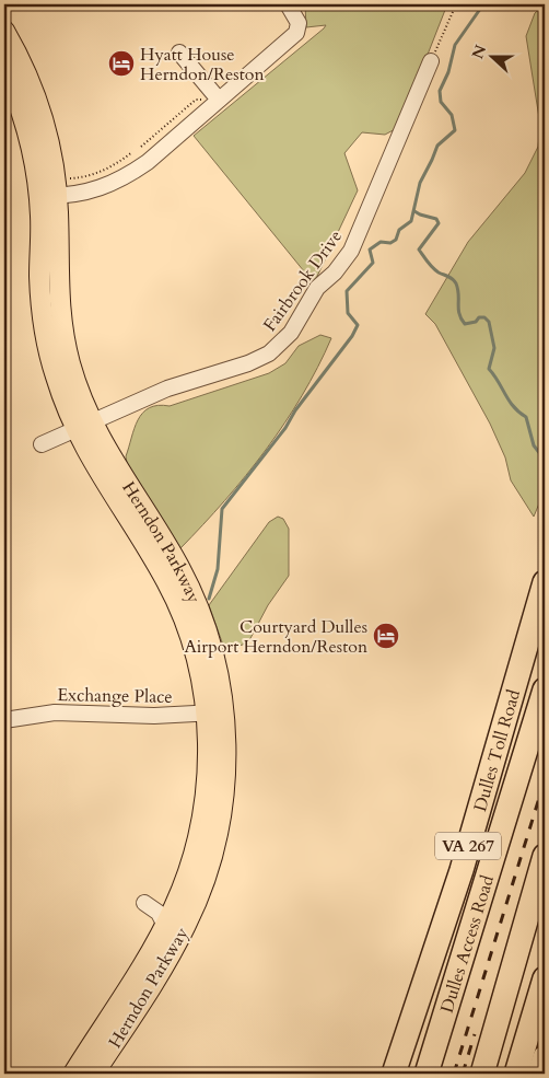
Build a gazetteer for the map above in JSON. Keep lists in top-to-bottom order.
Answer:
{
  "streets": {
    "highway": ["Dulles Toll Road", "VA 267", "Dulles Access Road"],
    "main road": ["Herndon Parkway"],
    "street": ["Fairbrook Drive", "Exchange Place"]
  },
  "crossings": [
    ["Fairbrook Drive", "Herndon Parkway"],
    ["Herndon Parkway", "Exchange Place"]
  ],
  "places": {
    "hotel": ["Hyatt House Herndon/Reston", "Courtyard Dulles Airport Herndon/Reston"]
  },
  "north": "left"
}
